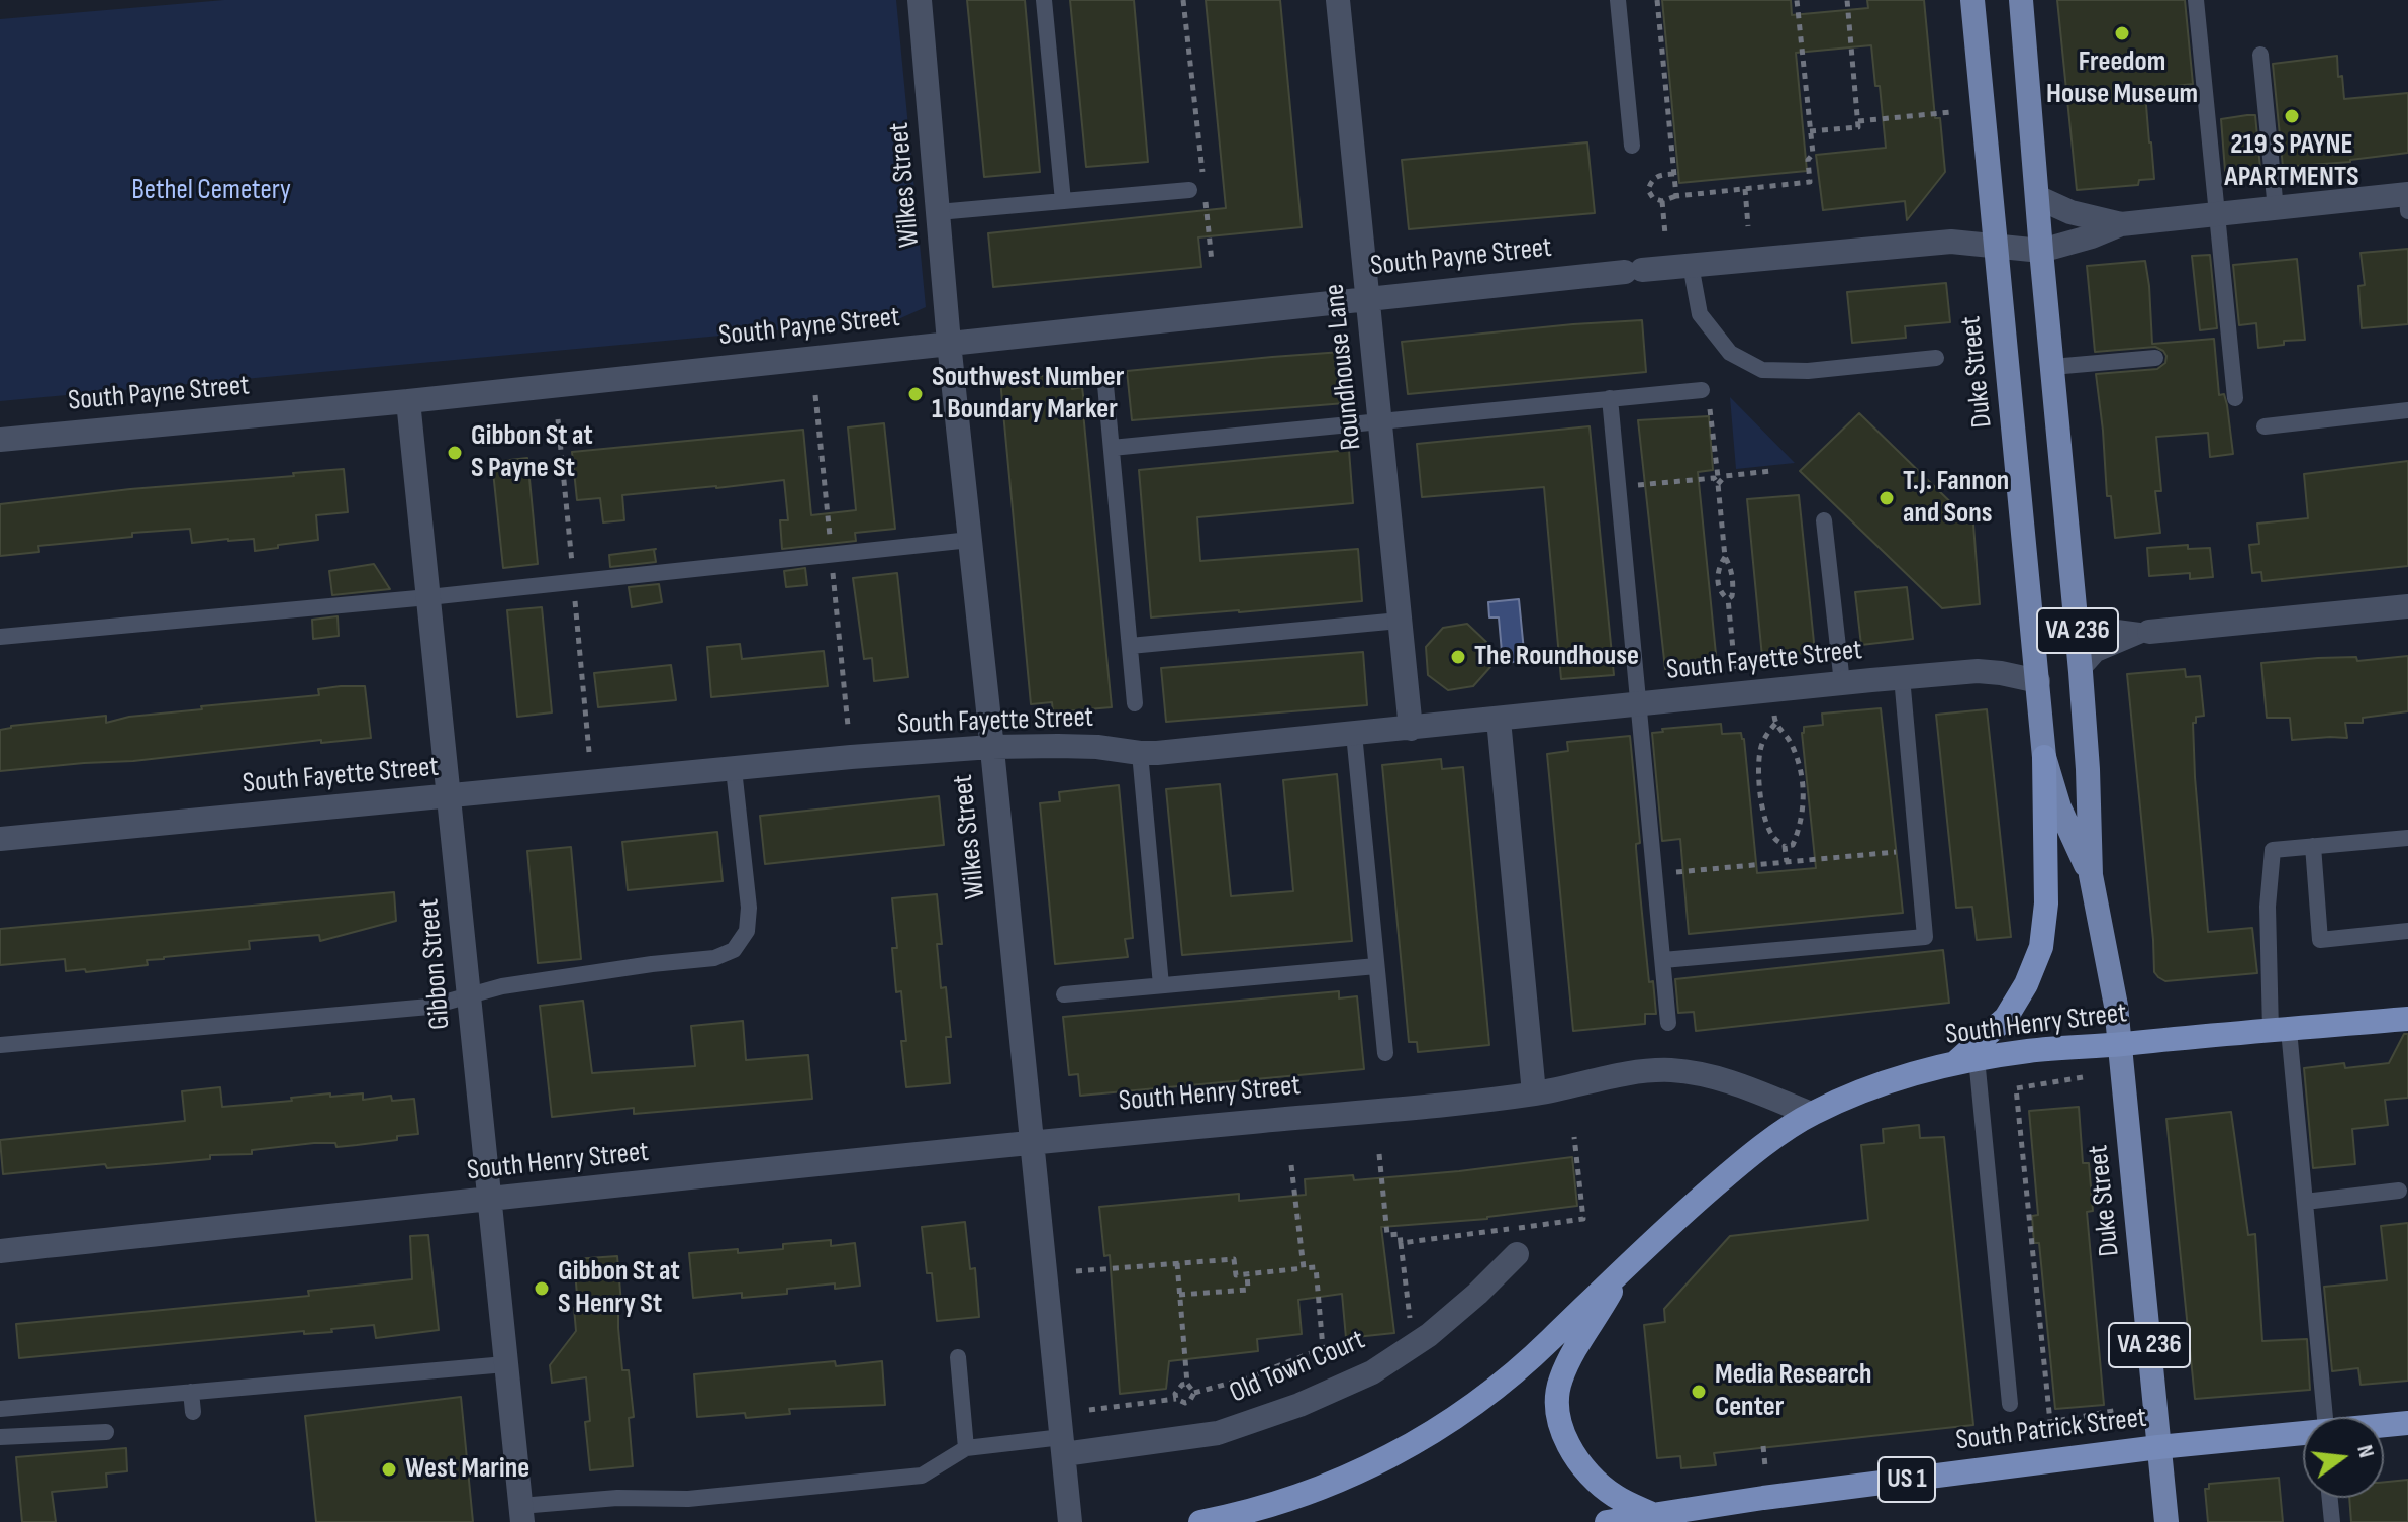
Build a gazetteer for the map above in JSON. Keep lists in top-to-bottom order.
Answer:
{
  "streets": {
    "highway": ["South Henry Street", "South Patrick Street", "US 1"],
    "main road": ["Duke Street", "VA 236"],
    "street": [
      "Wilkes Street",
      "South Payne Street",
      "Roundhouse Lane",
      "South Fayette Street",
      "Gibbon Street",
      "Old Town Court"
    ]
  },
  "crossings": [
    ["Wilkes Street", "South Payne Street"],
    ["Wilkes Street", "South Fayette Street"],
    ["Wilkes Street", "South Henry Street"],
    ["Wilkes Street", "Old Town Court"],
    ["South Payne Street", "Roundhouse Lane"],
    ["South Payne Street", "Duke Street"],
    ["South Payne Street", "Gibbon Street"],
    ["Roundhouse Lane", "South Fayette Street"],
    ["Duke Street", "South Fayette Street"],
    ["Duke Street", "South Henry Street"],
    ["Duke Street", "South Patrick Street"],
    ["South Fayette Street", "Gibbon Street"],
    ["Gibbon Street", "South Henry Street"]
  ],
  "parks": ["Bethel Cemetery"],
  "places": [
    "Freedom House Museum",
    "219 S PAYNE APARTMENTS",
    "Southwest Number 1 Boundary Marker",
    "Gibbon St at S Payne St",
    "T.J. Fannon and Sons",
    "The Roundhouse",
    "Gibbon St at S Henry St",
    "Media Research Center",
    "West Marine"
  ],
  "north": "right"
}
